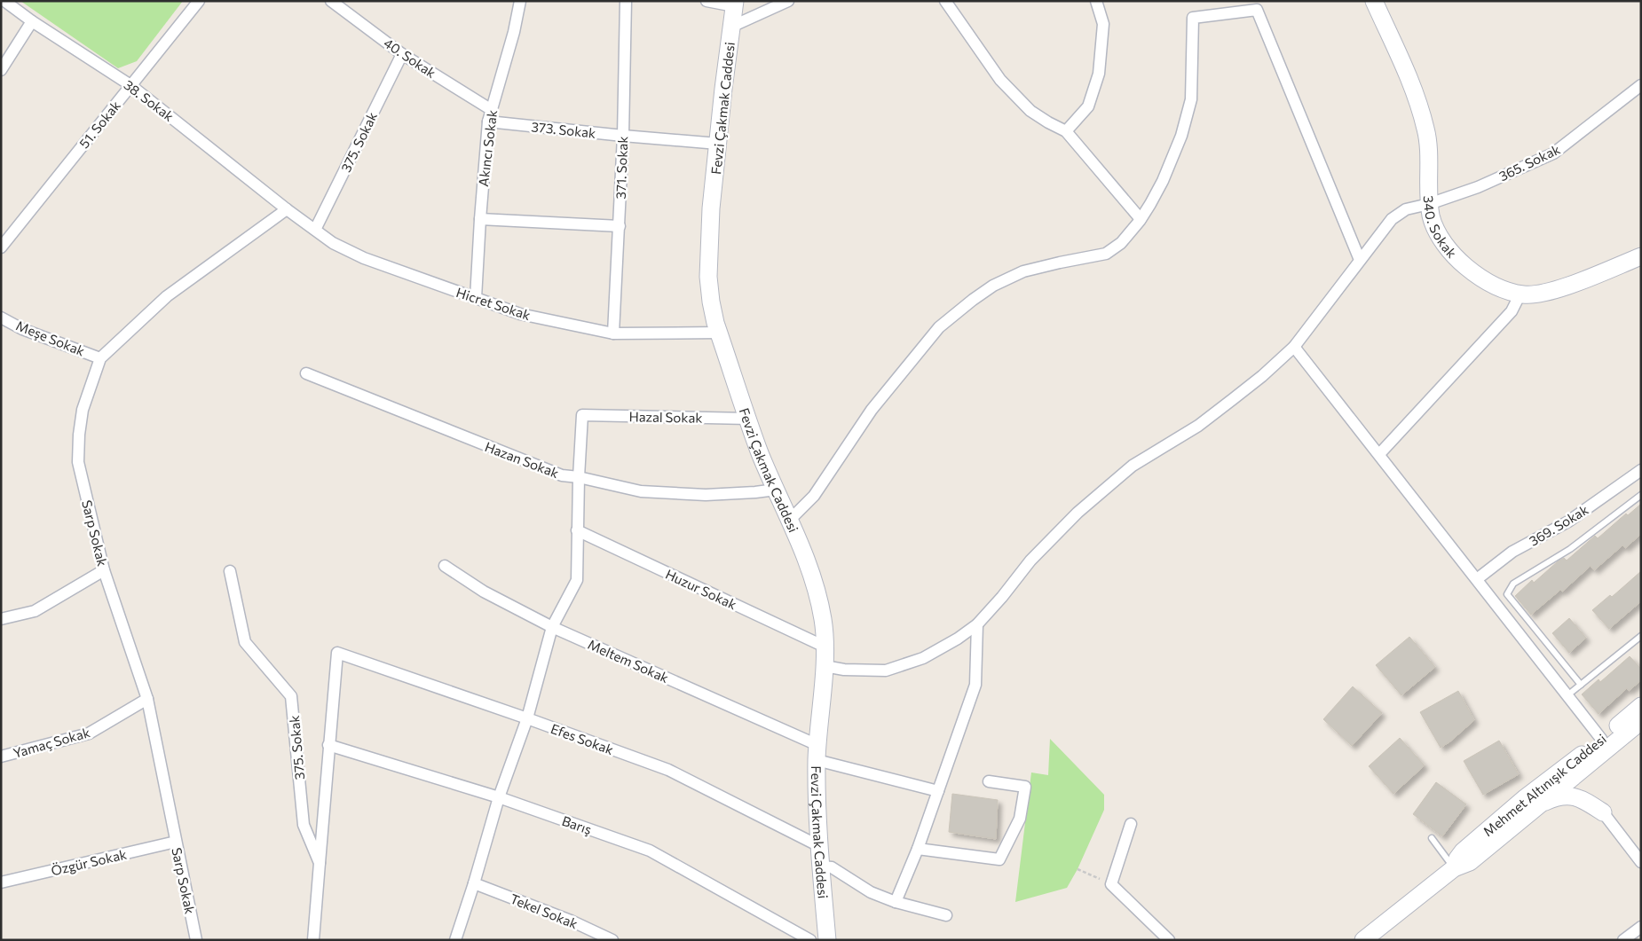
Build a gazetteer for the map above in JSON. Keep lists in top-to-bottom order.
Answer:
{
  "streets": {
    "street": [
      "40. Sokak",
      "38. Sokak",
      "Fevzi Çakmak Caddesi",
      "51. Sokak",
      "373. Sokak",
      "375. Sokak",
      "Akıncı Sokak",
      "365. Sokak",
      "371. Sokak",
      "340. Sokak",
      "Hicret Sokak",
      "Meşe Sokak",
      "Hazal Sokak",
      "Hazan Sokak",
      "369. Sokak",
      "Sarp Sokak",
      "Huzur Sokak",
      "Meltem Sokak",
      "Efes Sokak",
      "Yamaç Sokak",
      "Mehmet Altınışık Caddesi",
      "Barış",
      "Özgür Sokak",
      "Tekel Sokak"
    ]
  },
  "crossings": [
    ["40. Sokak", "375. Sokak"],
    ["40. Sokak", "Akıncı Sokak"],
    ["38. Sokak", "51. Sokak"],
    ["38. Sokak", "Hicret Sokak"],
    ["38. Sokak", "Sarp Sokak"],
    ["Fevzi Çakmak Caddesi", "373. Sokak"],
    ["Fevzi Çakmak Caddesi", "365. Sokak"],
    ["Fevzi Çakmak Caddesi", "Hicret Sokak"],
    ["Fevzi Çakmak Caddesi", "Hazal Sokak"],
    ["Fevzi Çakmak Caddesi", "Hazan Sokak"],
    ["Fevzi Çakmak Caddesi", "Huzur Sokak"],
    ["Fevzi Çakmak Caddesi", "Meltem Sokak"],
    ["Fevzi Çakmak Caddesi", "Efes Sokak"],
    ["373. Sokak", "Akıncı Sokak"],
    ["373. Sokak", "371. Sokak"],
    ["375. Sokak", "Hicret Sokak"],
    ["Akıncı Sokak", "Hicret Sokak"],
    ["365. Sokak", "340. Sokak"],
    ["371. Sokak", "Hicret Sokak"],
    ["Hicret Sokak", "Sarp Sokak"],
    ["Meşe Sokak", "Sarp Sokak"],
    ["Hazal Sokak", "Hazan Sokak"],
    ["Sarp Sokak", "Yamaç Sokak"],
    ["Sarp Sokak", "Özgür Sokak"],
    ["Efes Sokak", "Barış"]
  ]
}
